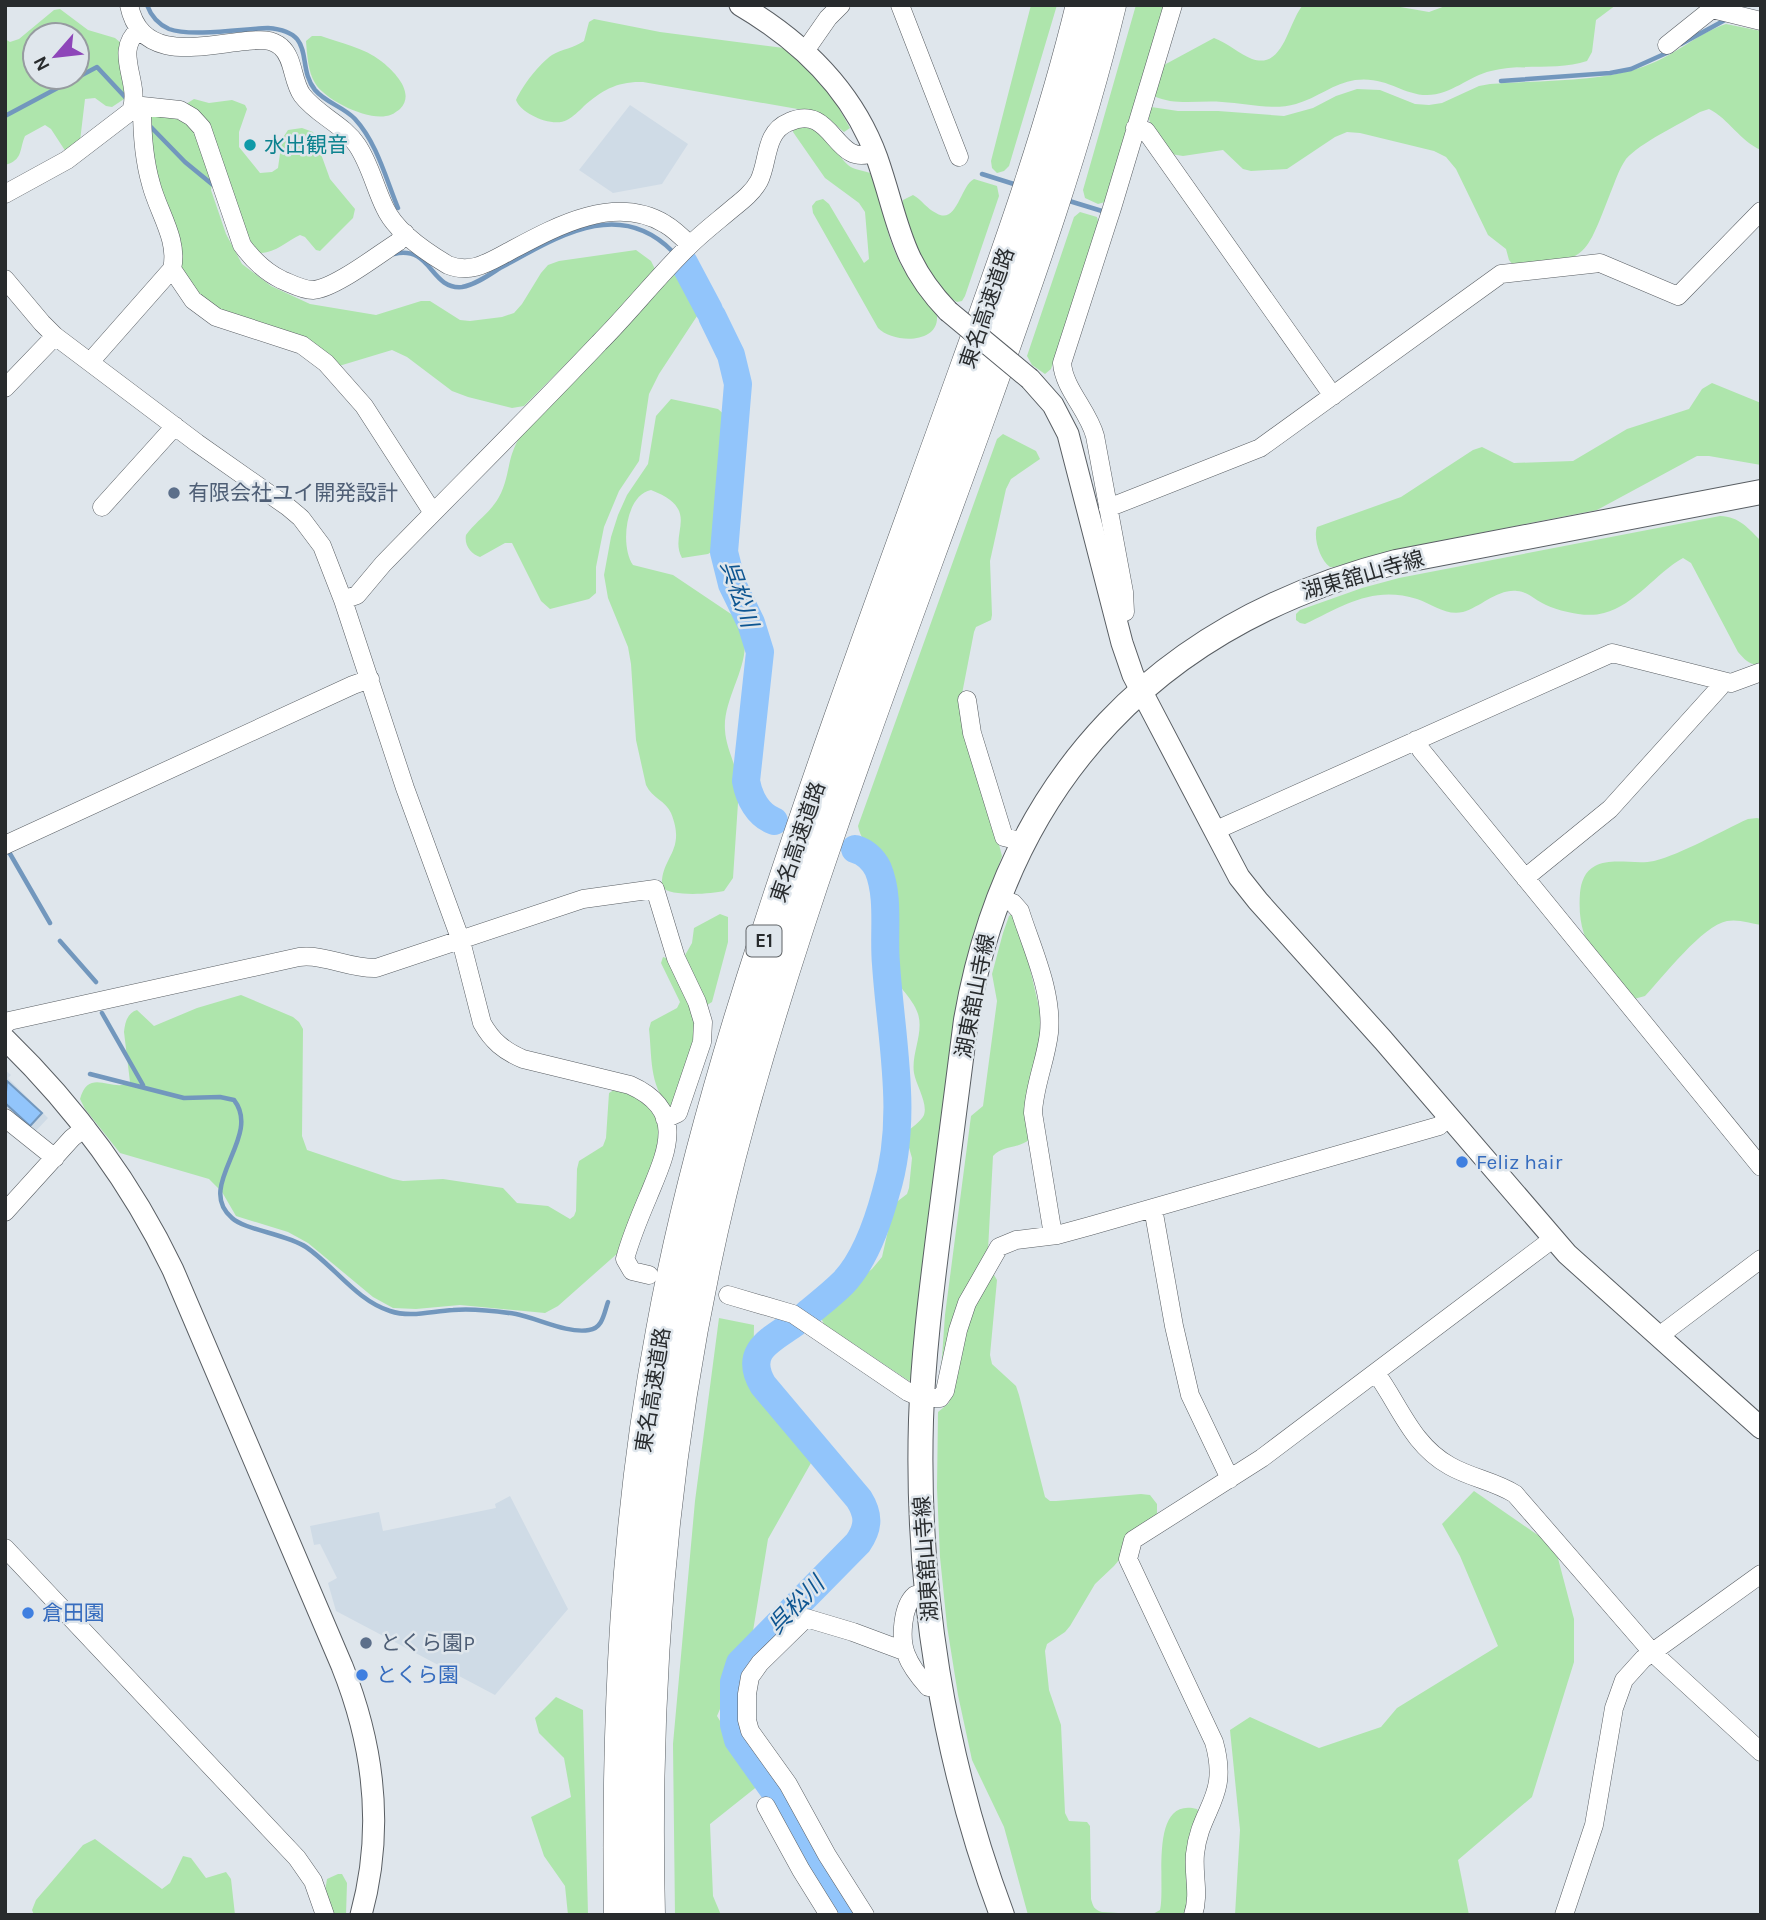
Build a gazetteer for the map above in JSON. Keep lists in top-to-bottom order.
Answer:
{
  "streets": {
    "highway": ["東名高速道路", "E1"],
    "main road": ["湖東舘山寺線"]
  },
  "water": ["呉松川"],
  "places": [
    "水出観音",
    "有限会社ユイ開発設計",
    "Feliz hair",
    "倉田園",
    "とくら園P",
    "とくら園"
  ],
  "north": "bottom left"
}
